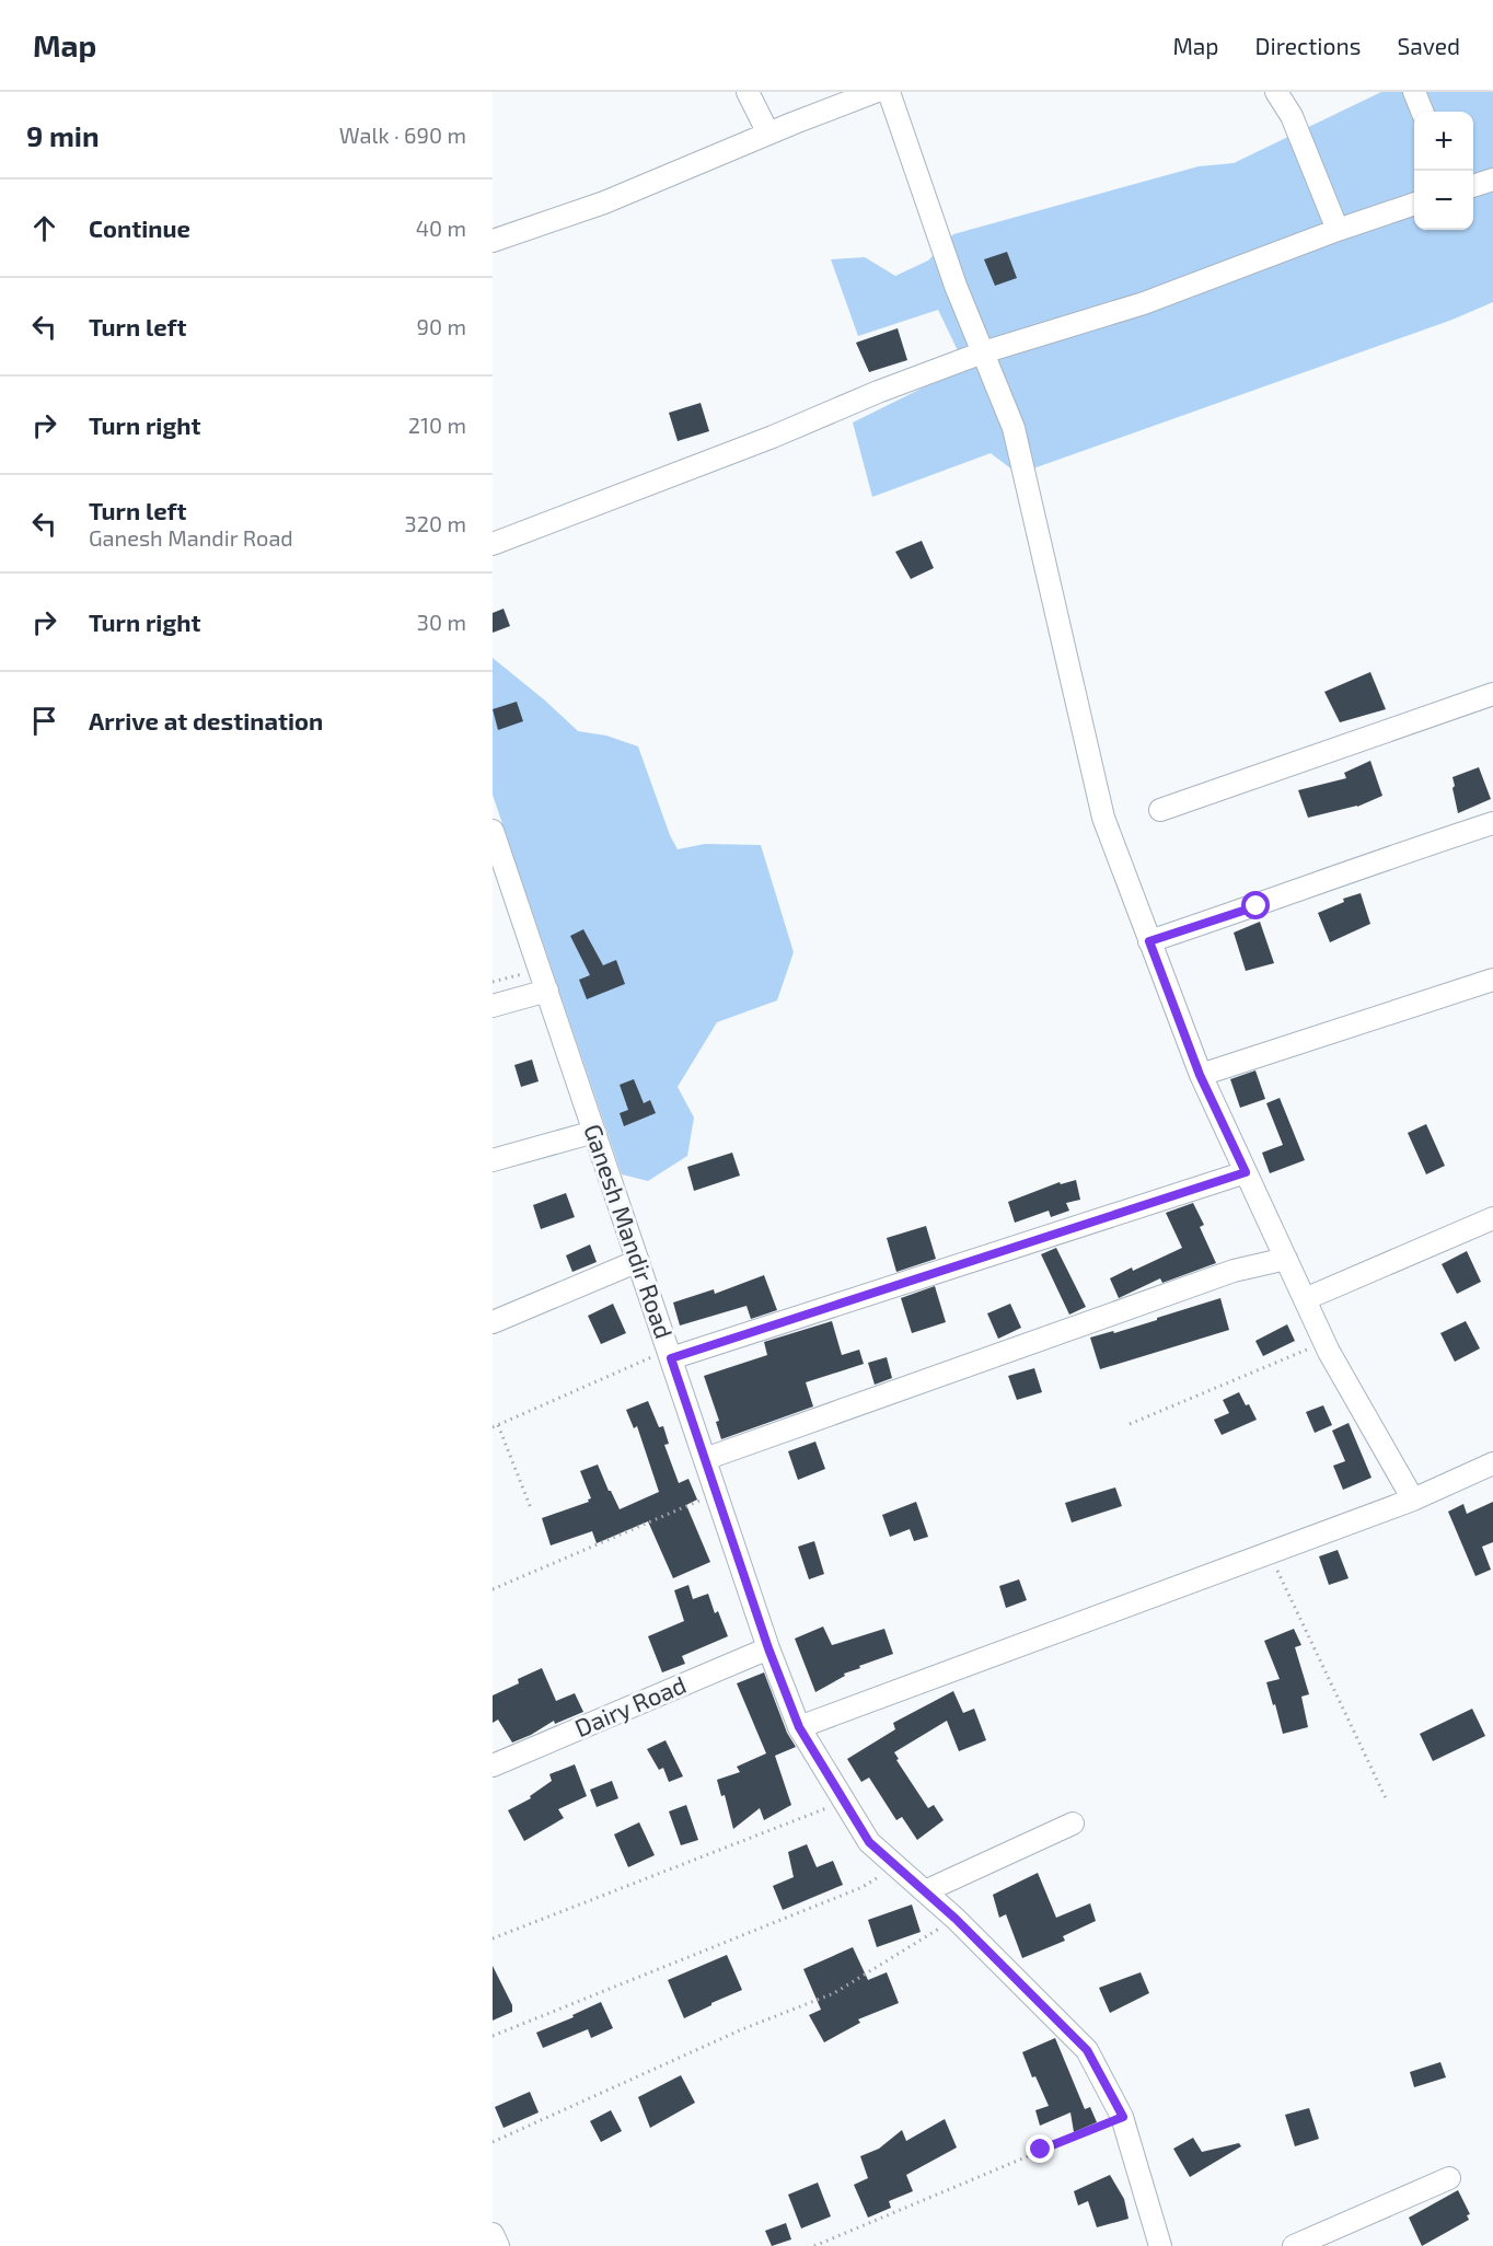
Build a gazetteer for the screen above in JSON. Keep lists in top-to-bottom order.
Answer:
{
  "streets": {
    "street": ["Ganesh Mandir Road", "Dairy Road"]
  },
  "crossings": [
    ["Ganesh Mandir Road", "Dairy Road"]
  ],
  "page": {
    "header": "Map",
    "nav": ["Map", "Directions", "Saved"],
    "heading": ["9 min", "Walk · 690 m"],
    "map_buttons": ["+", "−"],
    "list": [
      ["Continue", "40 m"],
      ["Turn left", "90 m"],
      ["Turn right", "210 m"],
      ["Turn left", "Ganesh Mandir Road", "320 m"],
      ["Turn right", "30 m"],
      "Arrive at destination"
    ]
  }
}
